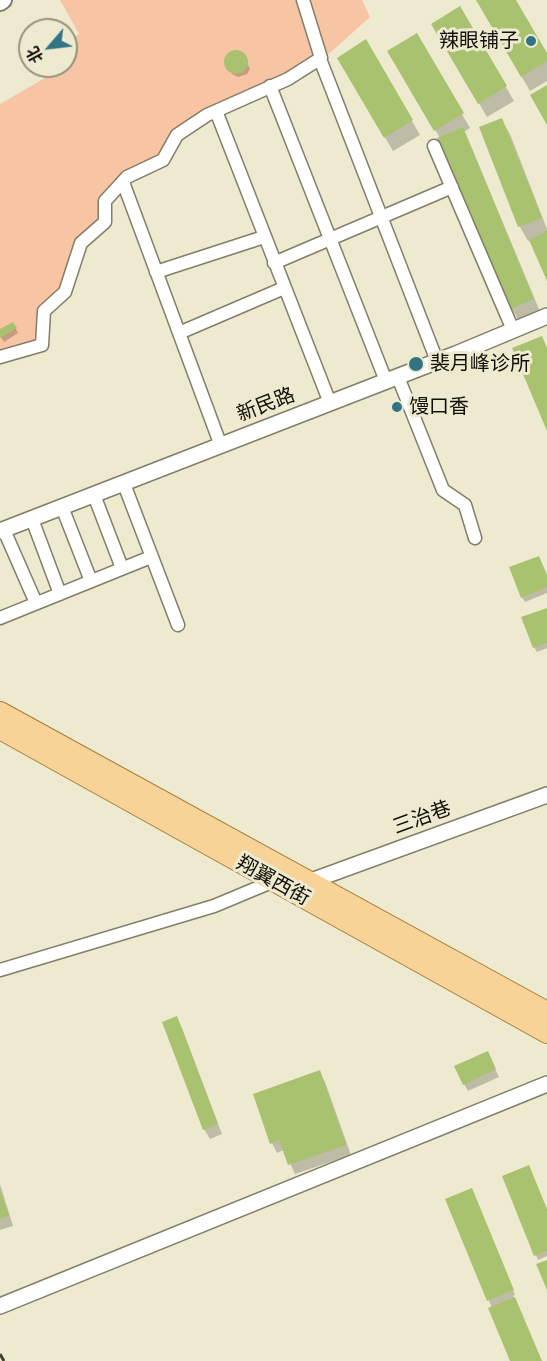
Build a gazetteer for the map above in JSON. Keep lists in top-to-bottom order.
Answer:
{
  "streets": {
    "main road": ["翔翼西街"],
    "street": ["新民路", "三治巷"]
  },
  "crossings": [
    ["三治巷", "翔翼西街"]
  ],
  "places": ["辣眼铺子", "裴月峰诊所", "馒口香"],
  "north": "bottom left"
}
